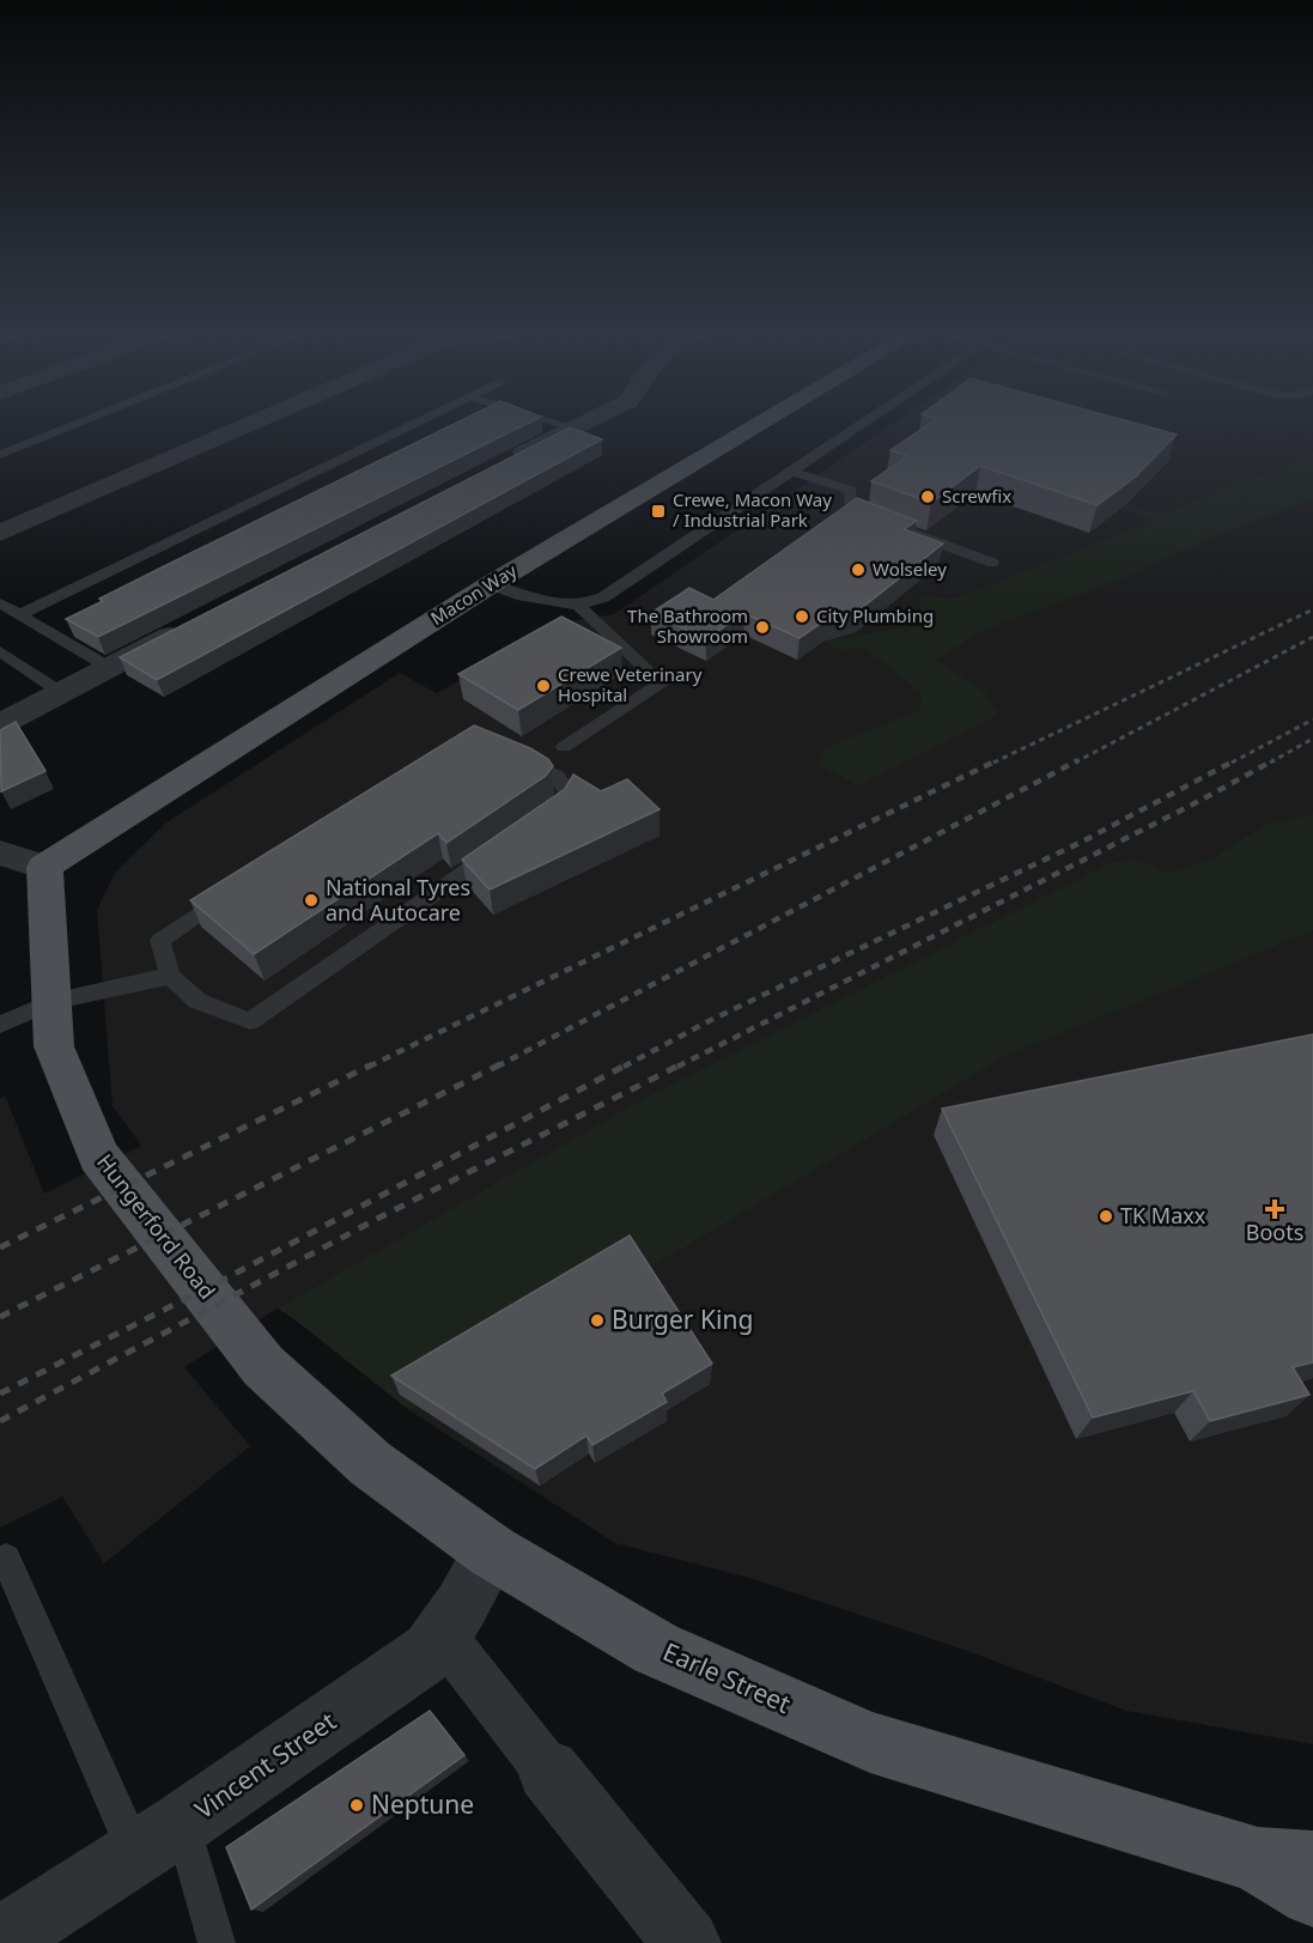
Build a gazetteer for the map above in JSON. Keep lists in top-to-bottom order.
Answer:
{
  "streets": {
    "main road": ["Macon Way", "Hungerford Road", "Earle Street"],
    "street": ["Vincent Street"]
  },
  "crossings": [
    ["Macon Way", "Hungerford Road"],
    ["Hungerford Road", "Earle Street"],
    ["Earle Street", "Vincent Street"]
  ],
  "places": {
    "other": [
      "Screwfix",
      "Wolseley",
      "City Plumbing",
      "The Bathroom Showroom",
      "Crewe Veterinary Hospital",
      "National Tyres and Autocare",
      "TK Maxx",
      "Burger King",
      "Neptune"
    ],
    "transit": ["Crewe, Macon Way / Industrial Park"],
    "health": ["Boots"]
  }
}
